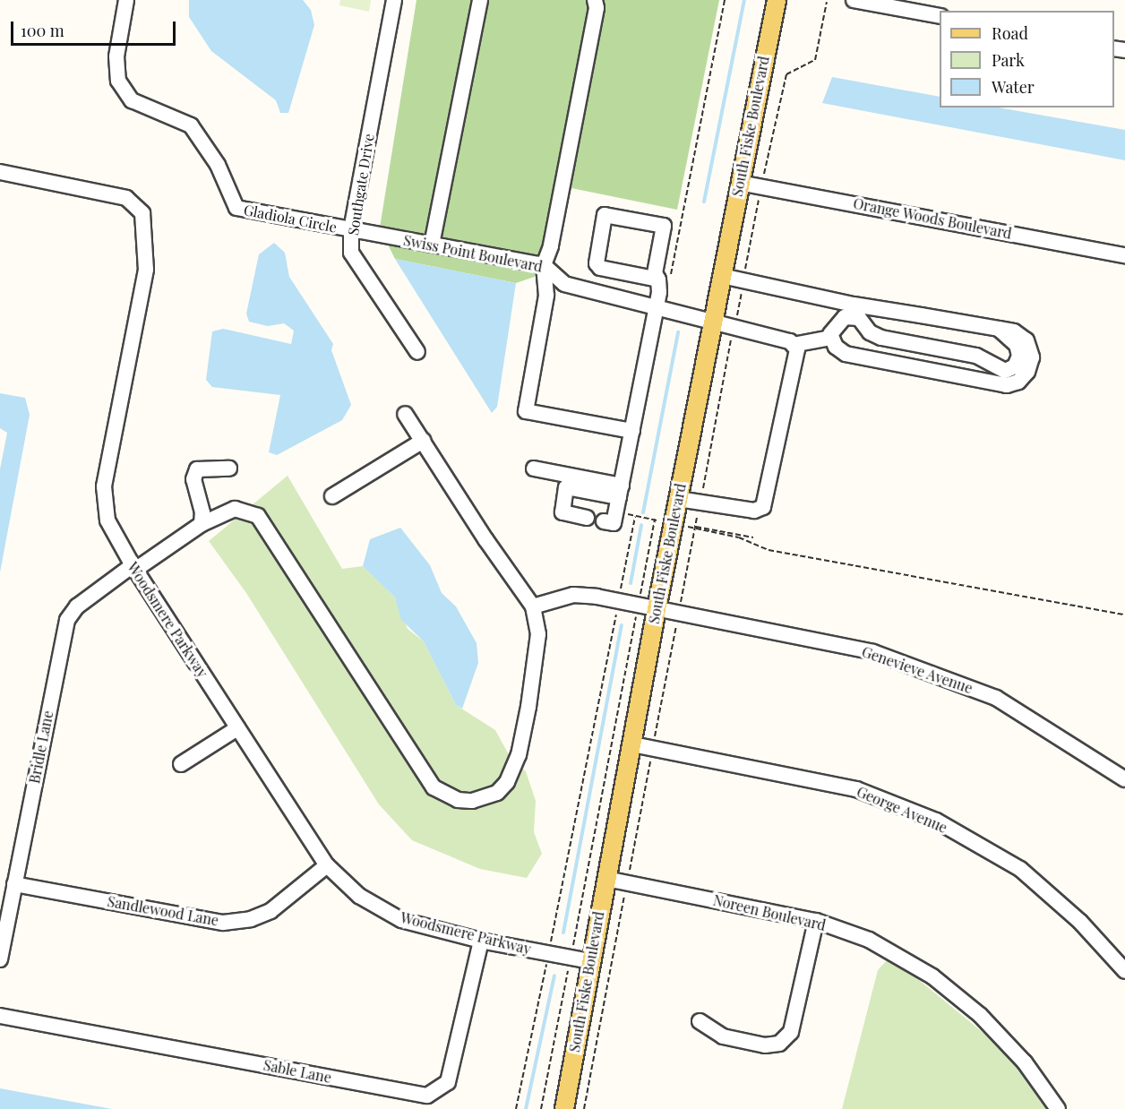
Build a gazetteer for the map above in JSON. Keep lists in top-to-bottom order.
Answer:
{
  "streets": {
    "main road": ["South Fiske Boulevard"],
    "street": [
      "Southgate Drive",
      "Gladiola Circle",
      "Orange Woods Boulevard",
      "Swiss Point Boulevard",
      "Woodsmere Parkway",
      "Genevieve Avenue",
      "Bridle Lane",
      "George Avenue",
      "Sandlewood Lane",
      "Noreen Boulevard",
      "Sable Lane"
    ]
  },
  "crossings": [
    ["South Fiske Boulevard", "Orange Woods Boulevard"],
    ["South Fiske Boulevard", "Swiss Point Boulevard"],
    ["South Fiske Boulevard", "Woodsmere Parkway"],
    ["South Fiske Boulevard", "Genevieve Avenue"],
    ["South Fiske Boulevard", "George Avenue"],
    ["South Fiske Boulevard", "Noreen Boulevard"],
    ["Southgate Drive", "Gladiola Circle"],
    ["Southgate Drive", "Swiss Point Boulevard"],
    ["Gladiola Circle", "Swiss Point Boulevard"],
    ["Woodsmere Parkway", "Bridle Lane"],
    ["Woodsmere Parkway", "Sandlewood Lane"],
    ["Woodsmere Parkway", "Sable Lane"],
    ["Genevieve Avenue", "Bridle Lane"],
    ["Bridle Lane", "Sandlewood Lane"]
  ],
  "legend": ["Road", "Park", "Water"],
  "scale_bar": "100 m"
}
